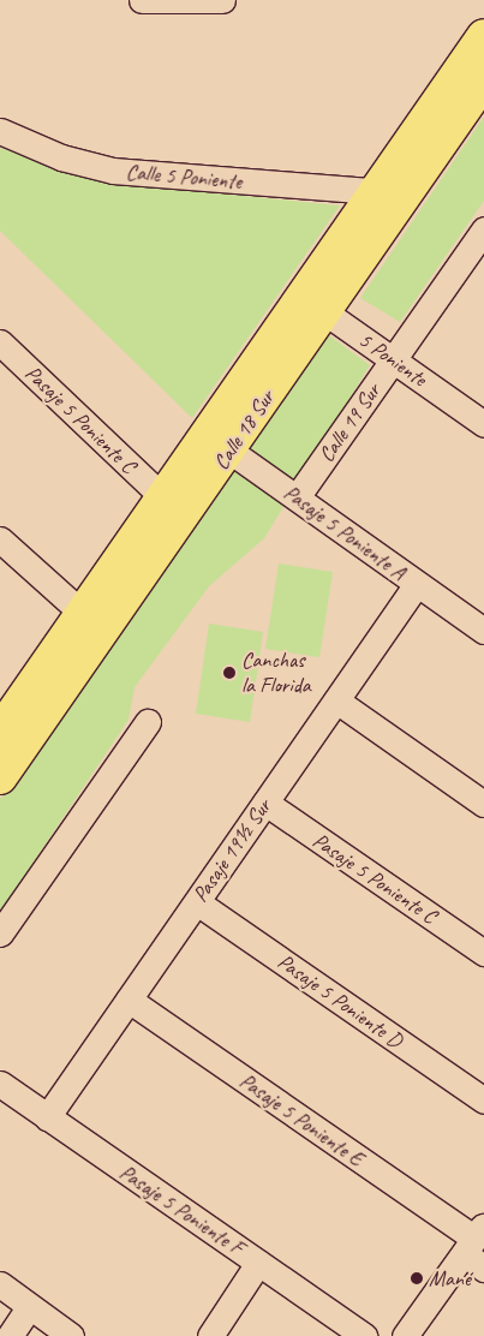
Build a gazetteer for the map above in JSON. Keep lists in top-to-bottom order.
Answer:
{
  "streets": {
    "main road": ["Calle 18 Sur"],
    "street": [
      "Calle 5 Poniente",
      "5 Poniente",
      "Pasaje 5 Poniente C",
      "Calle 19 Sur",
      "Pasaje 5 Poniente A",
      "Pasaje 19½ Sur",
      "Pasaje 5 Poniente D",
      "Pasaje 5 Poniente E",
      "Pasaje 5 Poniente F"
    ]
  },
  "crossings": [
    ["Calle 5 Poniente", "Calle 18 Sur"],
    ["5 Poniente", "Calle 19 Sur"],
    ["5 Poniente", "Calle 18 Sur"],
    ["Pasaje 5 Poniente C", "Calle 18 Sur"],
    ["Pasaje 5 Poniente C", "Pasaje 19½ Sur"],
    ["Calle 19 Sur", "Pasaje 5 Poniente A"],
    ["Calle 18 Sur", "Pasaje 5 Poniente A"],
    ["Pasaje 5 Poniente A", "Pasaje 19½ Sur"],
    ["Pasaje 19½ Sur", "Pasaje 5 Poniente D"],
    ["Pasaje 19½ Sur", "Pasaje 5 Poniente E"],
    ["Pasaje 19½ Sur", "Pasaje 5 Poniente F"]
  ],
  "places": ["Canchas la Florida", "Mané"]
}
